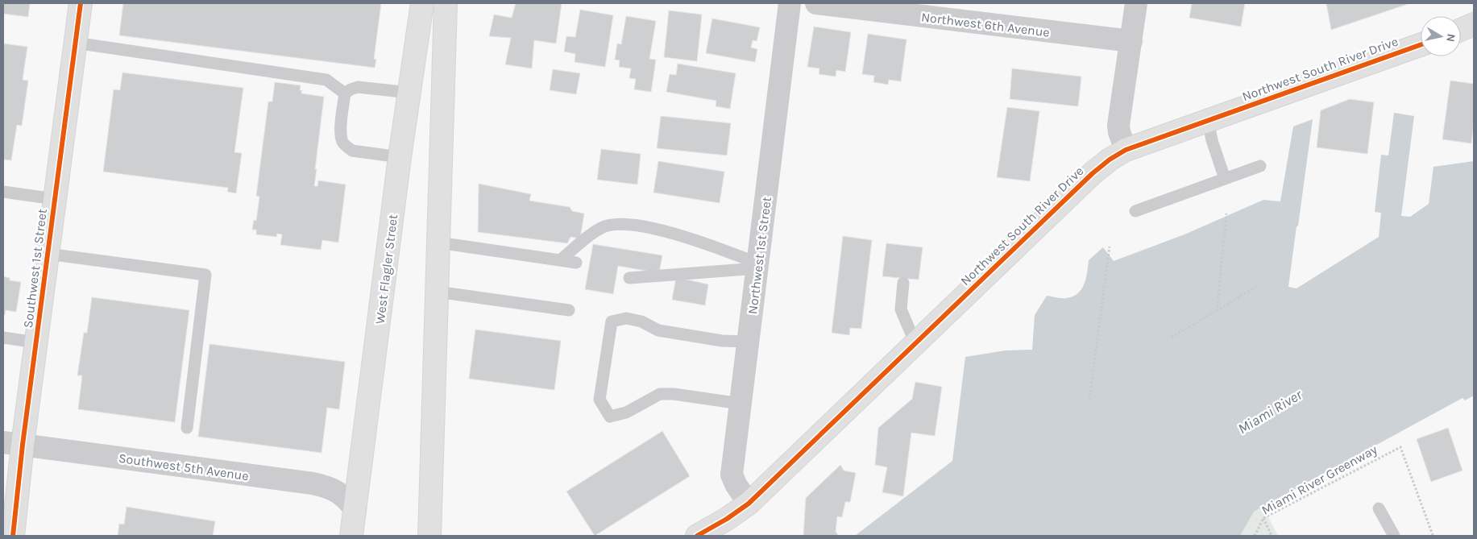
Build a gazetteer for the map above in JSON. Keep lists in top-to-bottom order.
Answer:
{
  "streets": {
    "street": [
      "Northwest 6th Avenue",
      "Northwest South River Drive",
      "Northwest 1st Street",
      "Southwest 1st Street",
      "West Flagler Street",
      "Southwest 5th Avenue"
    ],
    "path": ["Miami River Greenway"]
  },
  "crossings": [
    ["Northwest South River Drive", "Northwest 1st Street"],
    ["Southwest 1st Street", "Southwest 5th Avenue"],
    ["West Flagler Street", "Southwest 5th Avenue"]
  ],
  "water": ["Miami River"],
  "north": "right"
}
